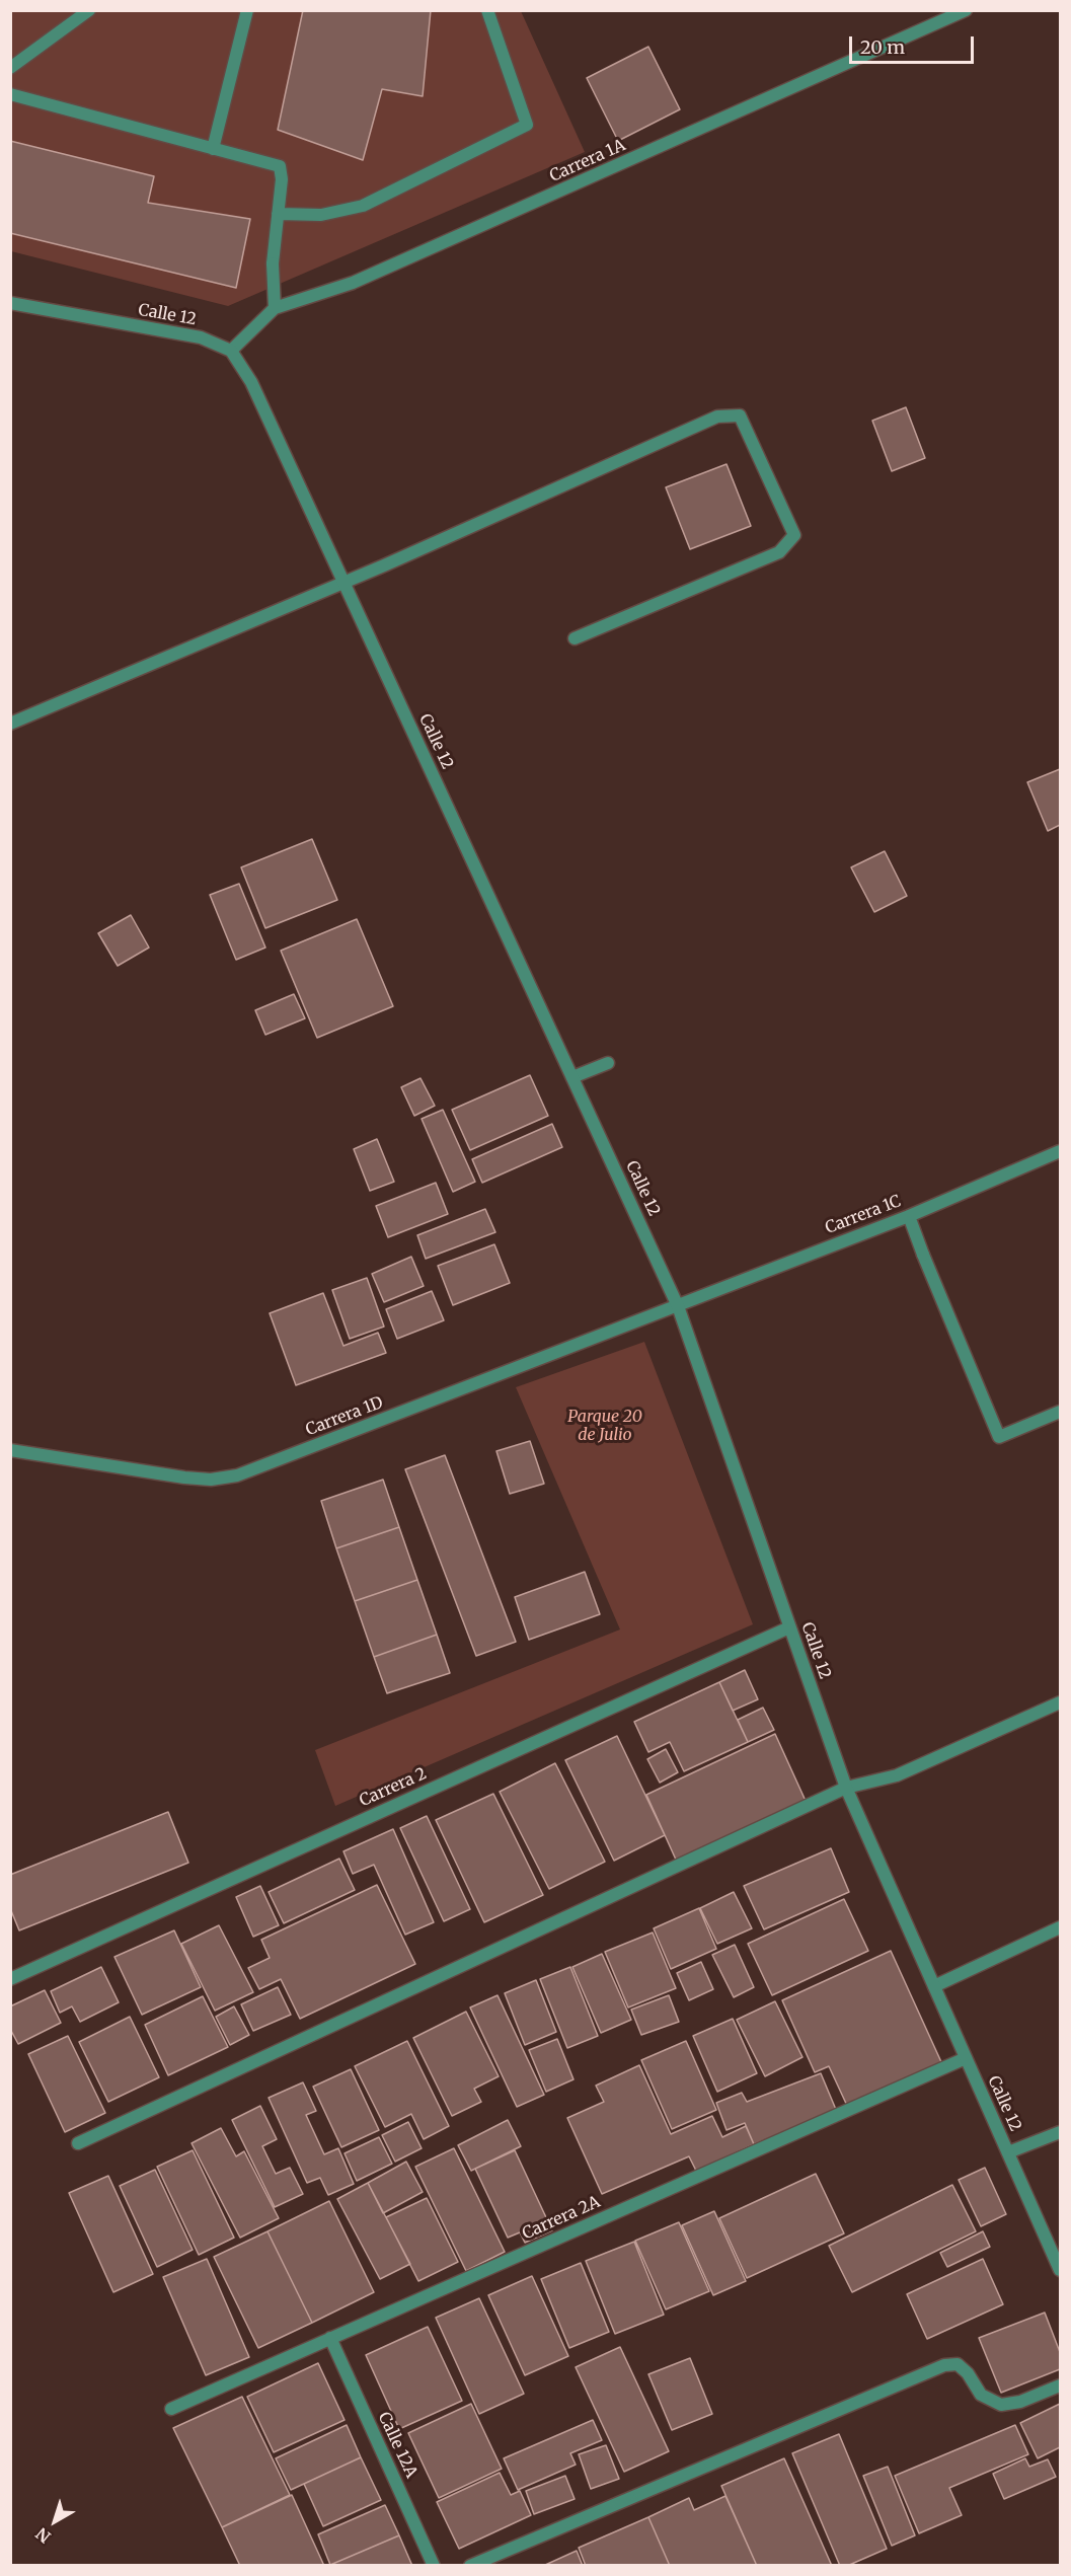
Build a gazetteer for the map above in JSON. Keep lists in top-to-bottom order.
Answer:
{
  "streets": {
    "street": [
      "Carrera 1A",
      "Calle 12",
      "Carrera 1C",
      "Carrera 1D",
      "Carrera 2",
      "Carrera 2A",
      "Calle 12A"
    ]
  },
  "crossings": [
    ["Carrera 1A", "Calle 12"],
    ["Calle 12", "Carrera 1C"],
    ["Calle 12", "Carrera 1D"],
    ["Calle 12", "Carrera 2"],
    ["Calle 12", "Carrera 2A"],
    ["Carrera 1C", "Carrera 1D"],
    ["Carrera 2A", "Calle 12A"]
  ],
  "parks": ["Parque 20 de Julio"],
  "scale_bar": "20 m",
  "north": "bottom left"
}
